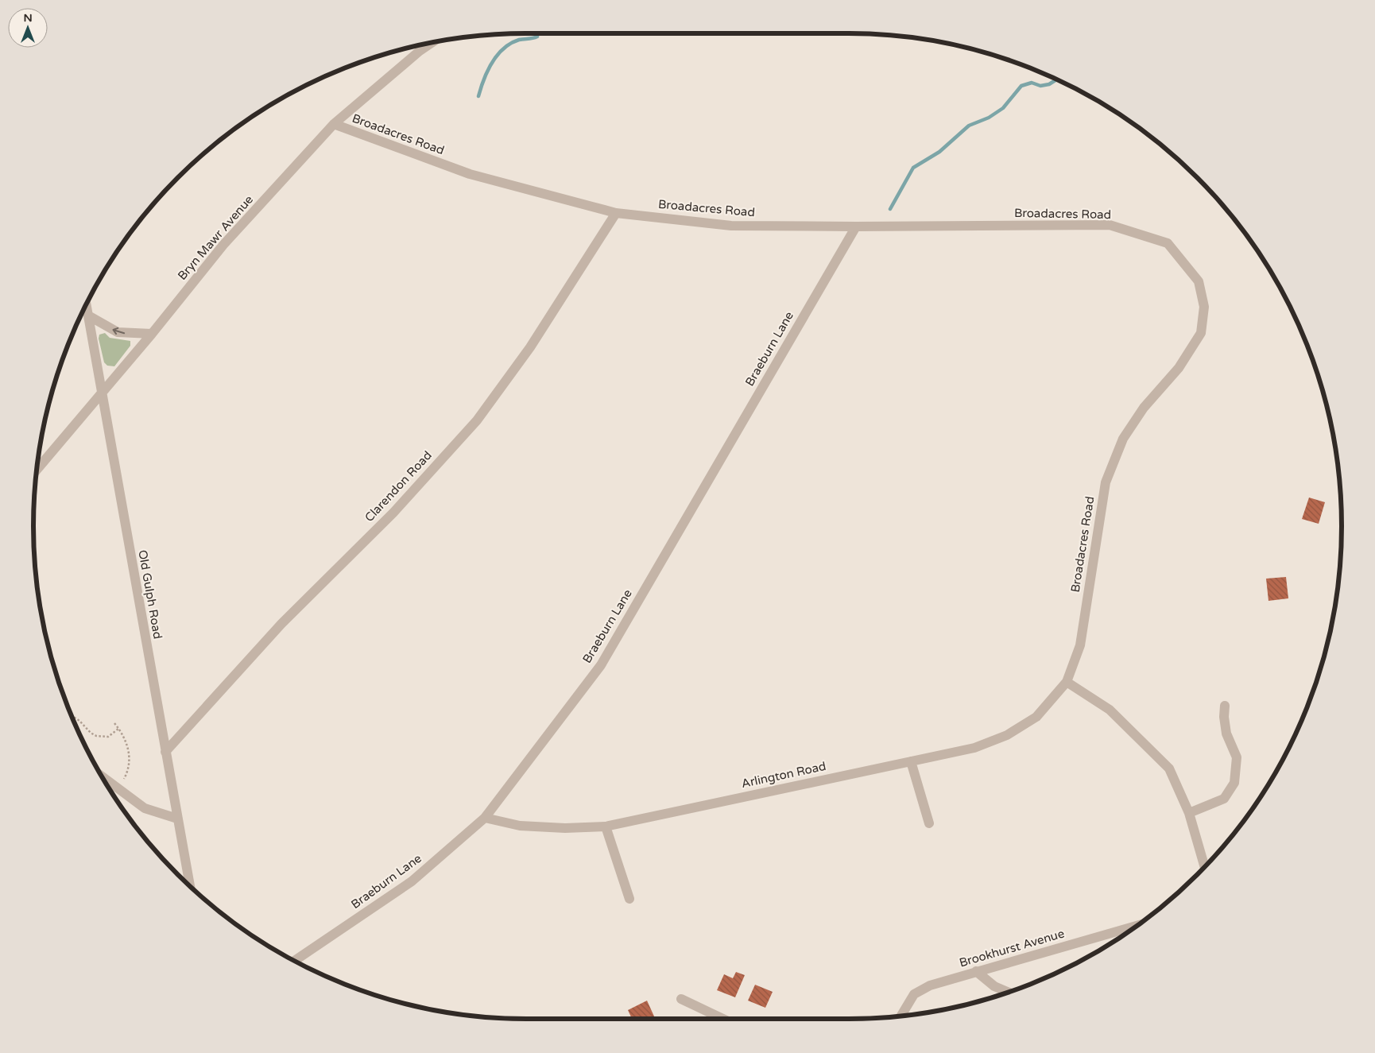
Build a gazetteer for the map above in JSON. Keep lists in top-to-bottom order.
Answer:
{
  "streets": {
    "street": [
      "Broadacres Road",
      "Bryn Mawr Avenue",
      "Braeburn Lane",
      "Clarendon Road",
      "Old Gulph Road",
      "Arlington Road",
      "Brookhurst Avenue"
    ]
  },
  "crossings": [
    ["Broadacres Road", "Bryn Mawr Avenue"],
    ["Broadacres Road", "Braeburn Lane"],
    ["Broadacres Road", "Clarendon Road"],
    ["Broadacres Road", "Arlington Road"],
    ["Bryn Mawr Avenue", "Old Gulph Road"],
    ["Braeburn Lane", "Arlington Road"],
    ["Clarendon Road", "Old Gulph Road"]
  ],
  "north": "top"
}
